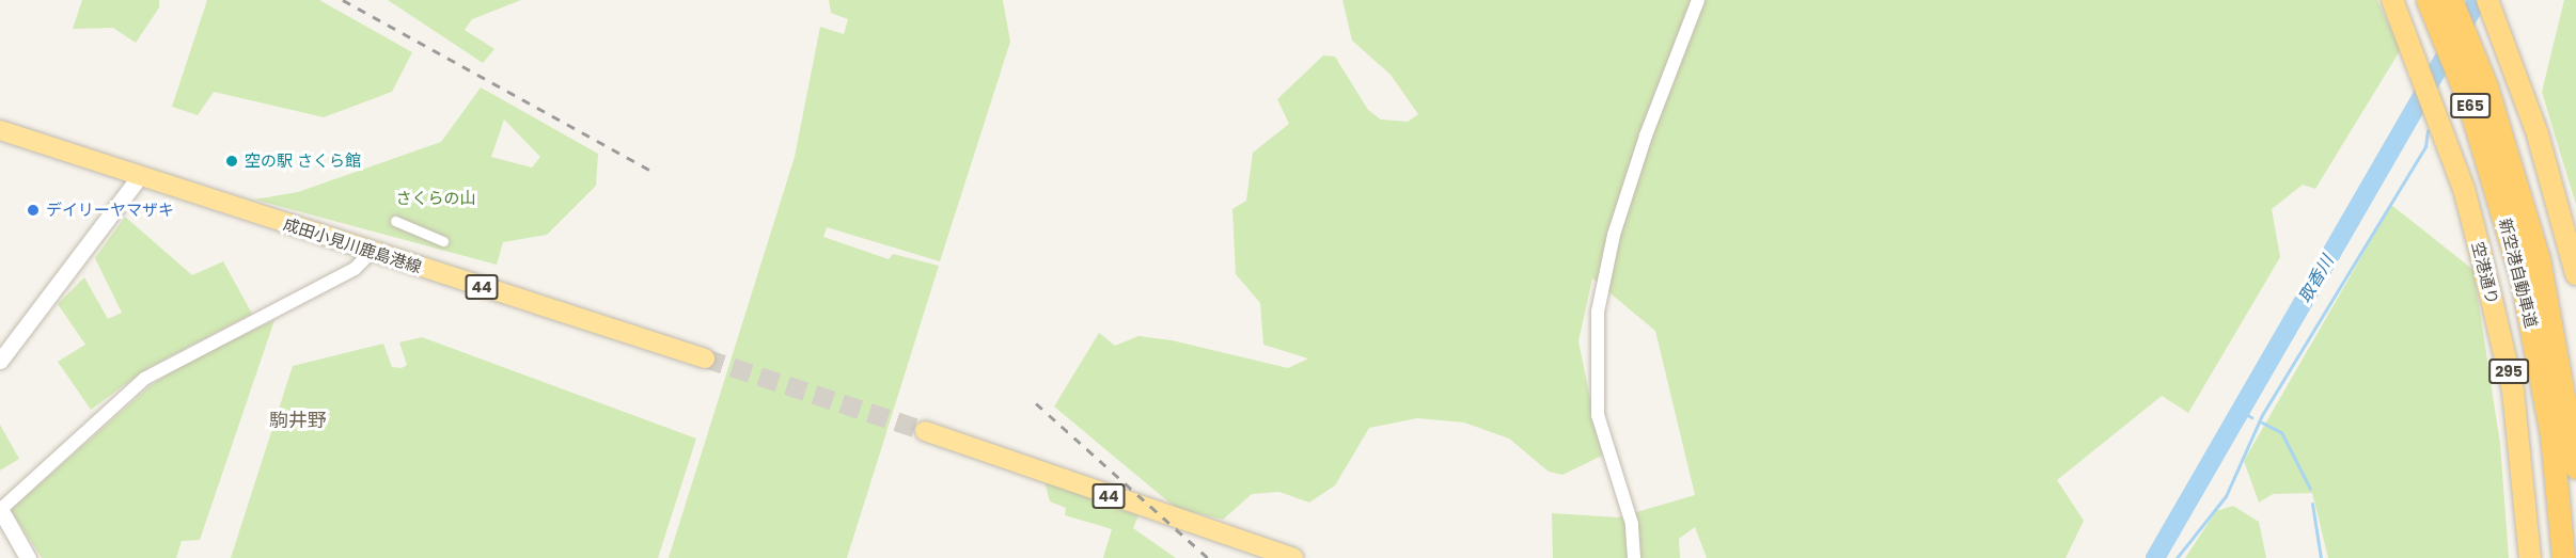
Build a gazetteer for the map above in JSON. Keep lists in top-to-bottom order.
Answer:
{
  "streets": {
    "highway": [
      "E65",
      "空港通り",
      "新空港自動車道",
      "295"
    ],
    "main road": ["成田小見川鹿島港線", "44"]
  },
  "districts": ["駒井野"],
  "water": ["取香川"],
  "parks": ["さくらの山"],
  "places": ["空の駅 さくら館", "デイリーヤマザキ"]
}
